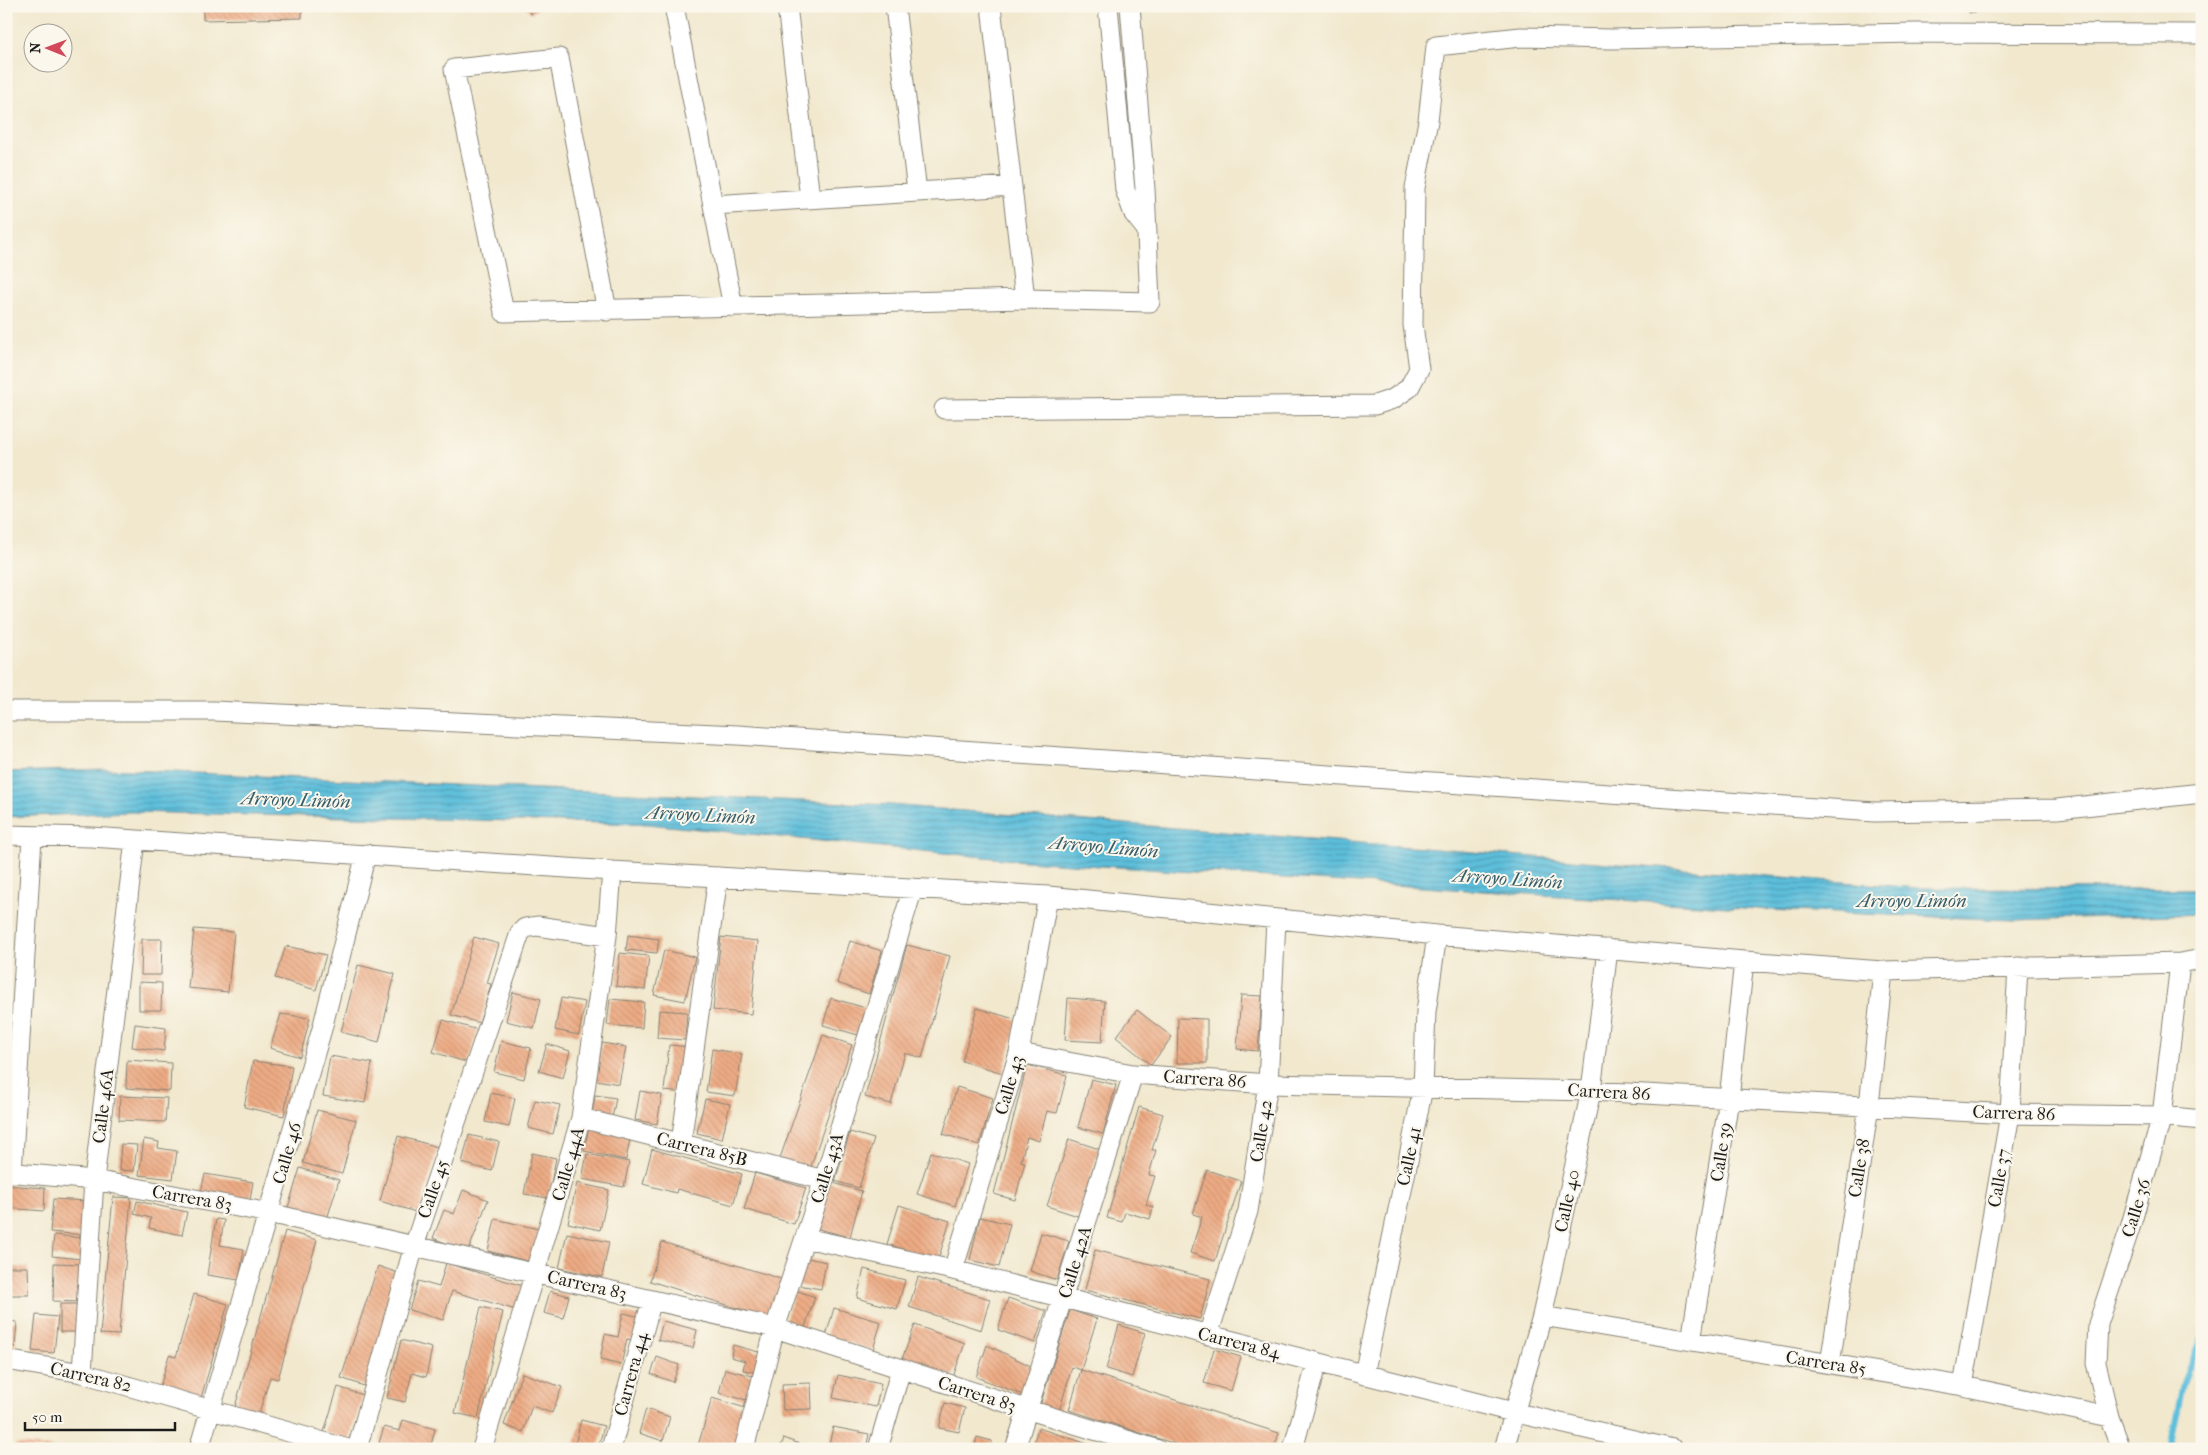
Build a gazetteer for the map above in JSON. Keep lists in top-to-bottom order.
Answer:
{
  "streets": {
    "street": [
      "Carrera 86",
      "Calle 43",
      "Calle 46A",
      "Calle 42",
      "Carrera 85B",
      "Calle 39",
      "Calle 46",
      "Calle 41",
      "Calle 44A",
      "Calle 43A",
      "Calle 38",
      "Calle 37",
      "Calle 45",
      "Carrera 83",
      "Calle 40",
      "Calle 36",
      "Calle 42A",
      "Carrera 84",
      "Carrera 85",
      "Carrera 44",
      "Carrera 82"
    ]
  },
  "crossings": [
    ["Carrera 86", "Calle 43"],
    ["Carrera 86", "Calle 42"],
    ["Carrera 86", "Calle 39"],
    ["Carrera 86", "Calle 41"],
    ["Carrera 86", "Calle 38"],
    ["Carrera 86", "Calle 37"],
    ["Carrera 86", "Calle 40"],
    ["Carrera 86", "Calle 36"],
    ["Carrera 86", "Calle 42A"],
    ["Calle 43", "Carrera 84"],
    ["Calle 46A", "Carrera 83"],
    ["Calle 46A", "Carrera 82"],
    ["Calle 42", "Carrera 84"],
    ["Carrera 85B", "Calle 44A"],
    ["Carrera 85B", "Calle 43A"],
    ["Calle 39", "Carrera 85"],
    ["Calle 46", "Carrera 83"],
    ["Calle 46", "Carrera 82"],
    ["Calle 41", "Carrera 84"],
    ["Calle 44A", "Calle 45"],
    ["Calle 44A", "Carrera 83"],
    ["Calle 43A", "Carrera 83"],
    ["Calle 43A", "Carrera 84"],
    ["Calle 38", "Carrera 85"],
    ["Calle 37", "Carrera 85"],
    ["Calle 45", "Carrera 83"],
    ["Carrera 83", "Calle 42A"],
    ["Carrera 83", "Carrera 44"],
    ["Calle 40", "Carrera 84"],
    ["Calle 40", "Carrera 85"],
    ["Calle 36", "Carrera 85"],
    ["Calle 42A", "Carrera 84"]
  ],
  "water": ["Arroyo Limón"],
  "scale_bar": "50 m",
  "north": "left"
}
